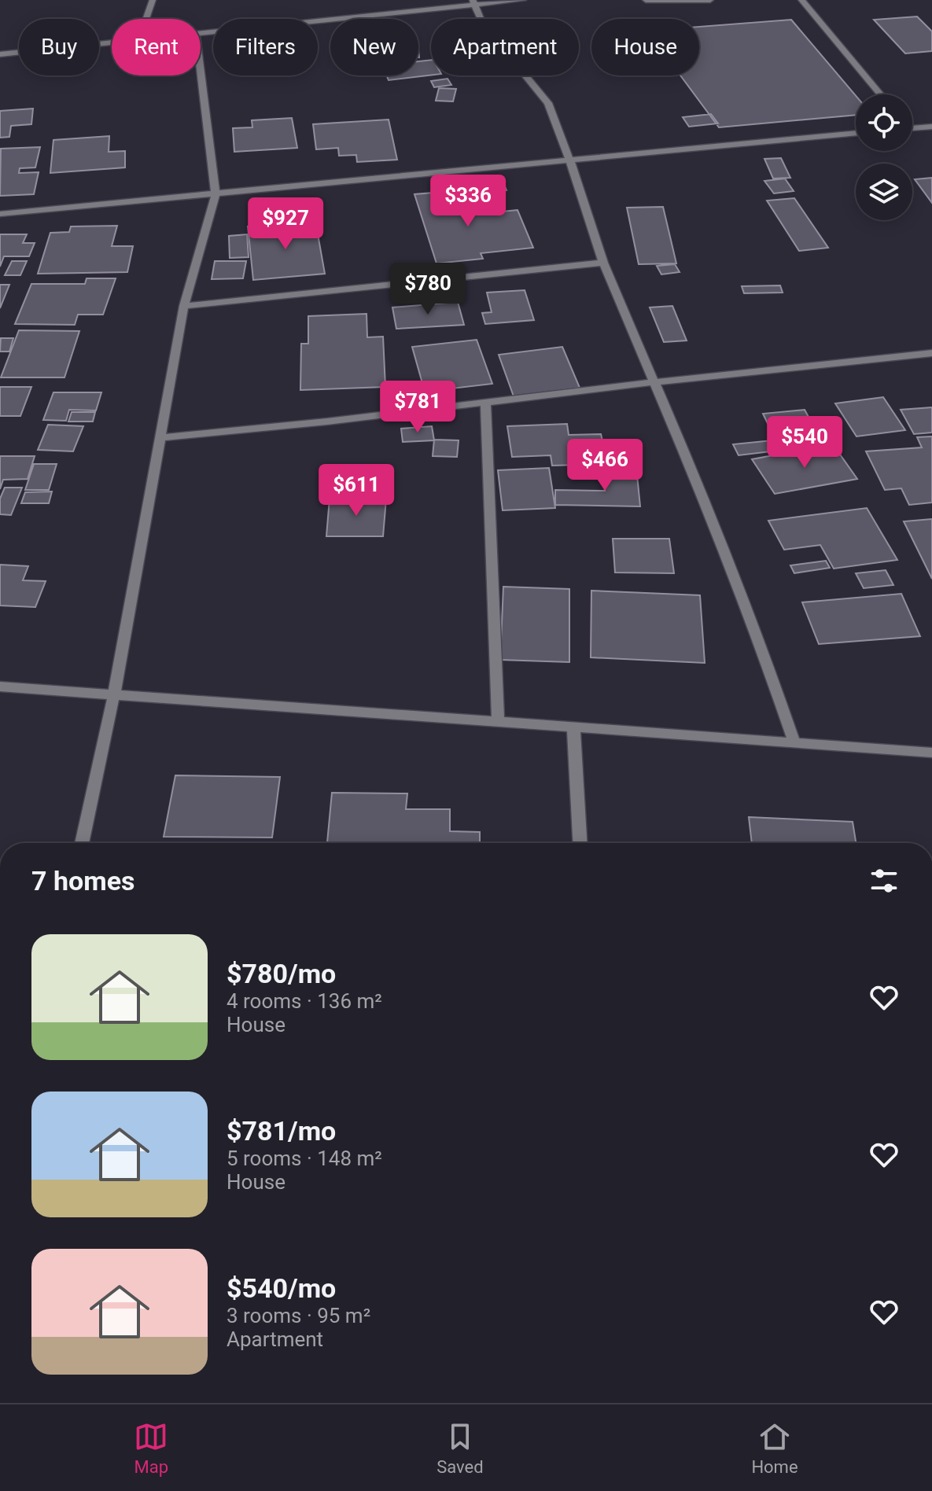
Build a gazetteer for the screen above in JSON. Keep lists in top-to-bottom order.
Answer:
{
  "page": {
    "chip": [
      "Buy",
      "Rent",
      "Filters",
      "New",
      "Apartment",
      "House"
    ],
    "price": [
      "$336",
      "$927",
      "$780",
      "$781",
      "$540",
      "$466",
      "$611"
    ],
    "heading": "7 homes",
    "list": [
      {
        "name": "$780/mo",
        "note": "4 rooms · 136 m² · House"
      },
      {
        "name": "$781/mo",
        "note": "5 rooms · 148 m² · House"
      },
      {
        "name": "$540/mo",
        "note": "3 rooms · 95 m² · Apartment"
      }
    ],
    "tabs": ["Map", "Saved", "Home"]
  }
}
